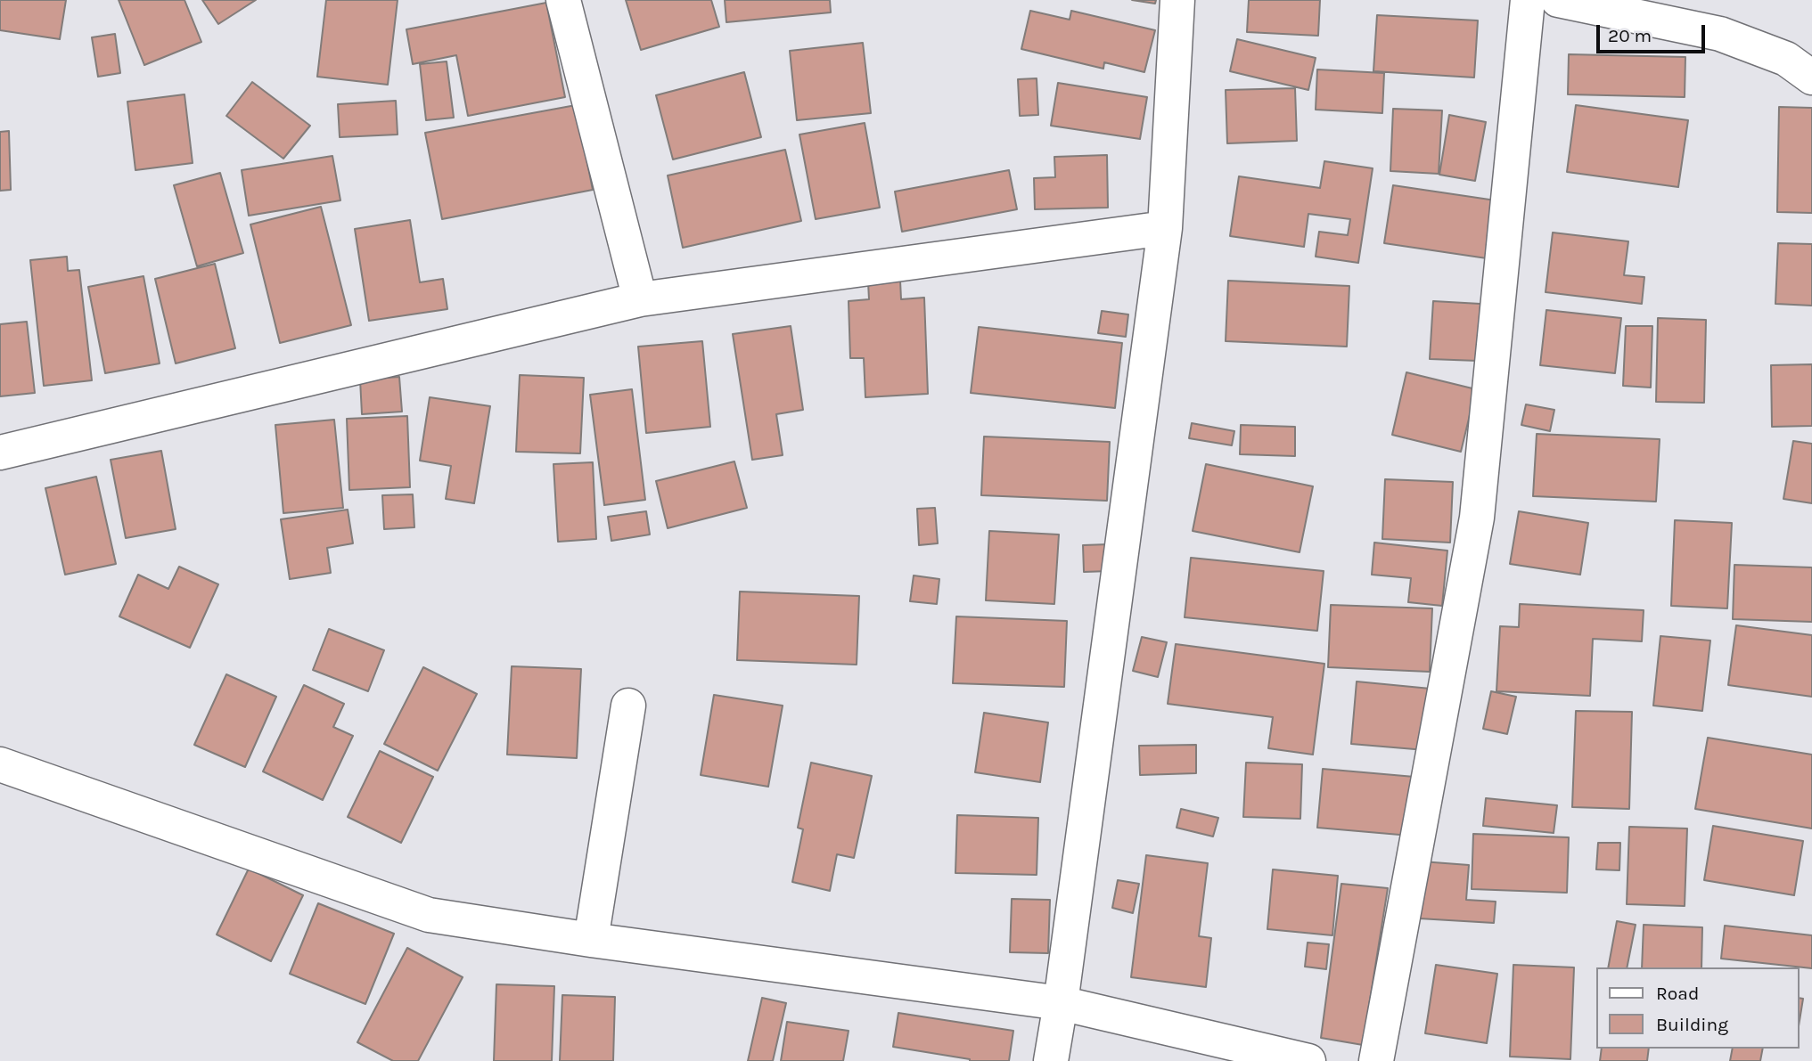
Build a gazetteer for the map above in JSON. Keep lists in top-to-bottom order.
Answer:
{
  "legend": ["Road", "Building"],
  "scale_bar": "20 m"
}
